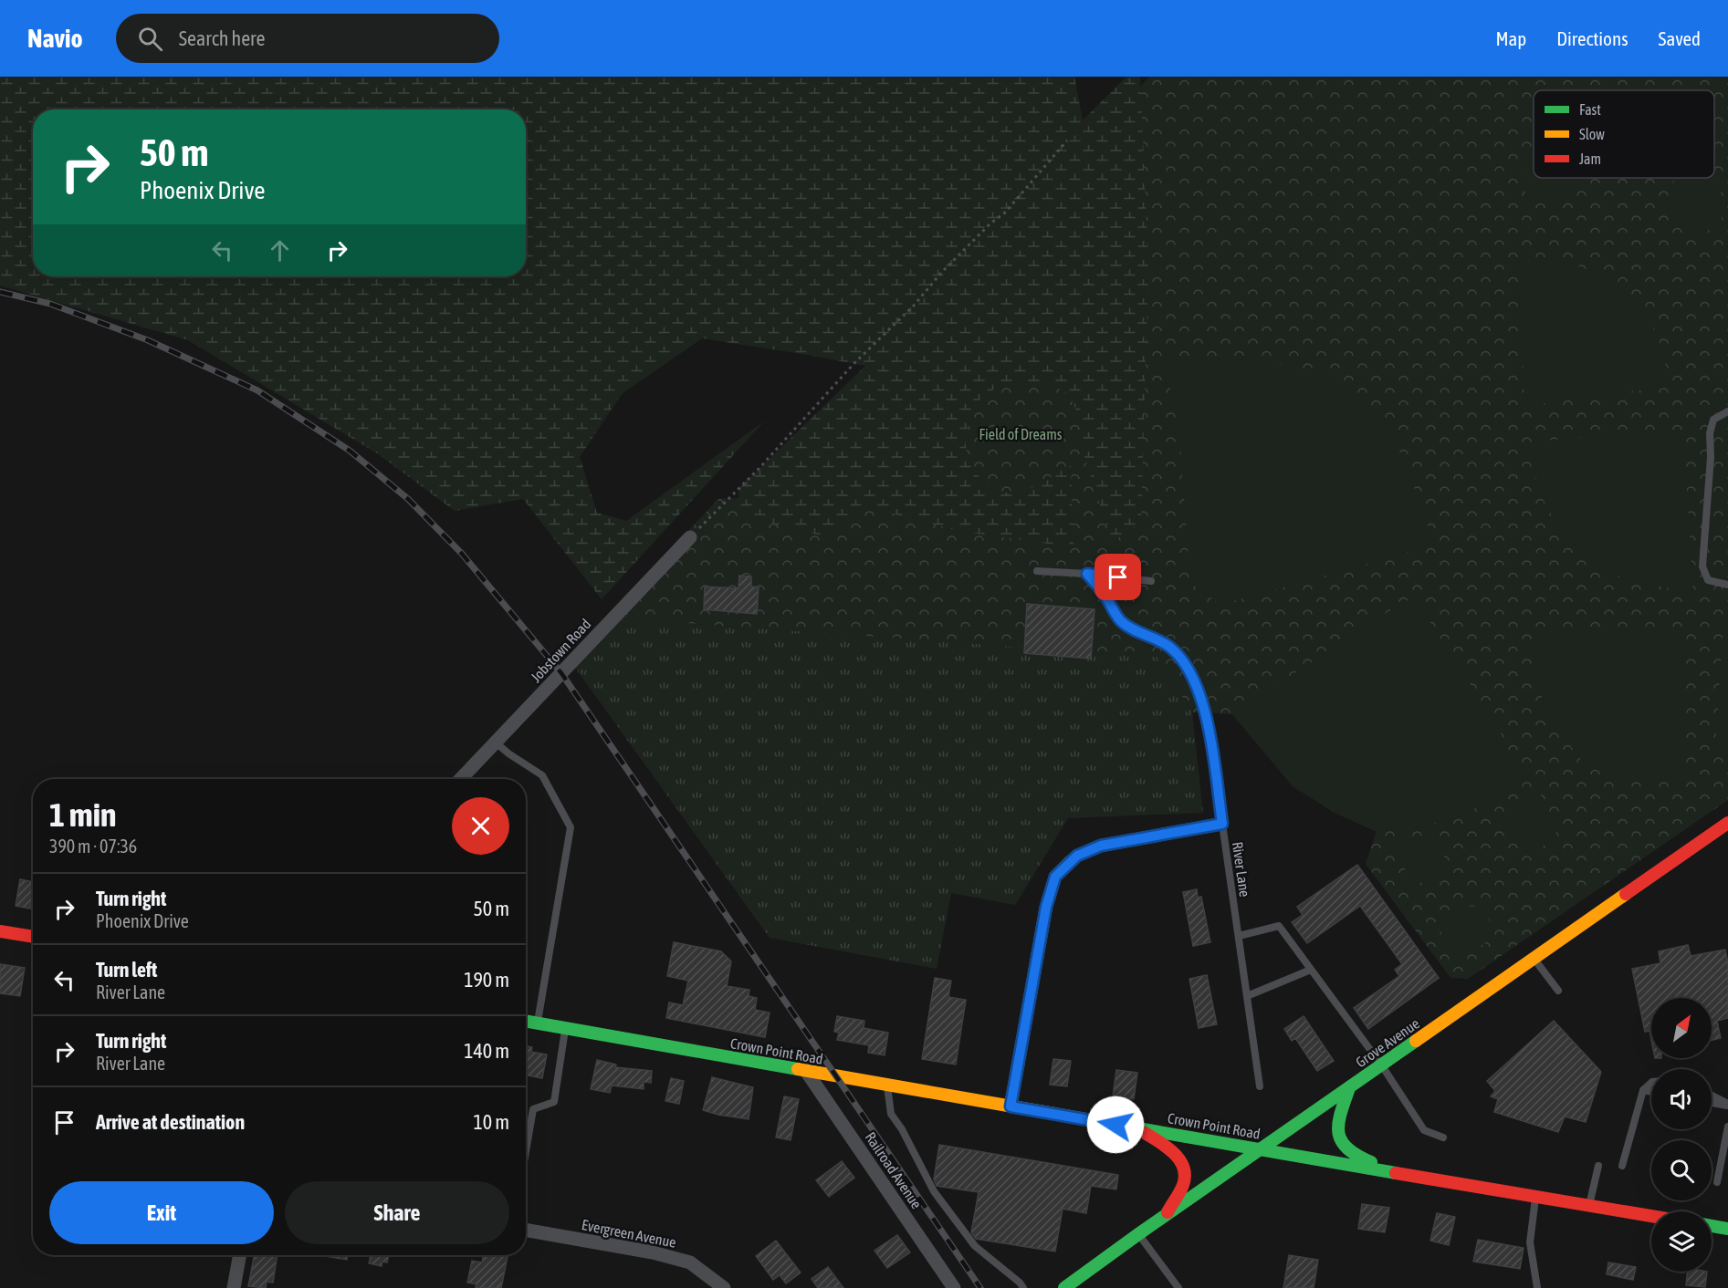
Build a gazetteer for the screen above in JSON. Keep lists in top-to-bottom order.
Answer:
{
  "streets": {
    "main road": ["Grove Avenue", "Crown Point Road"],
    "street": ["Jobstown Road", "Railroad Avenue", "Evergreen Avenue"],
    "lane": ["River Lane"]
  },
  "crossings": [
    ["Grove Avenue", "Crown Point Road"],
    ["Crown Point Road", "Railroad Avenue"]
  ],
  "parks": ["Field of Dreams"],
  "legend": ["Fast", "Slow", "Jam"],
  "north": "top right",
  "page": {
    "header": "Navio",
    "search": "Search here",
    "nav": ["Map", "Directions", "Saved"],
    "turn": ["50 m", "Phoenix Drive"],
    "heading": ["1 min", "390 m · 07:36"],
    "list": [
      {
        "name": "Turn right",
        "note": "Phoenix Drive",
        "value": "50 m"
      },
      {
        "name": "Turn left",
        "note": "River Lane",
        "value": "190 m"
      },
      {
        "name": "Turn right",
        "note": "River Lane",
        "value": "140 m"
      },
      {
        "name": "Arrive at destination",
        "value": "10 m"
      }
    ],
    "buttons": ["Exit", "Share"]
  }
}
